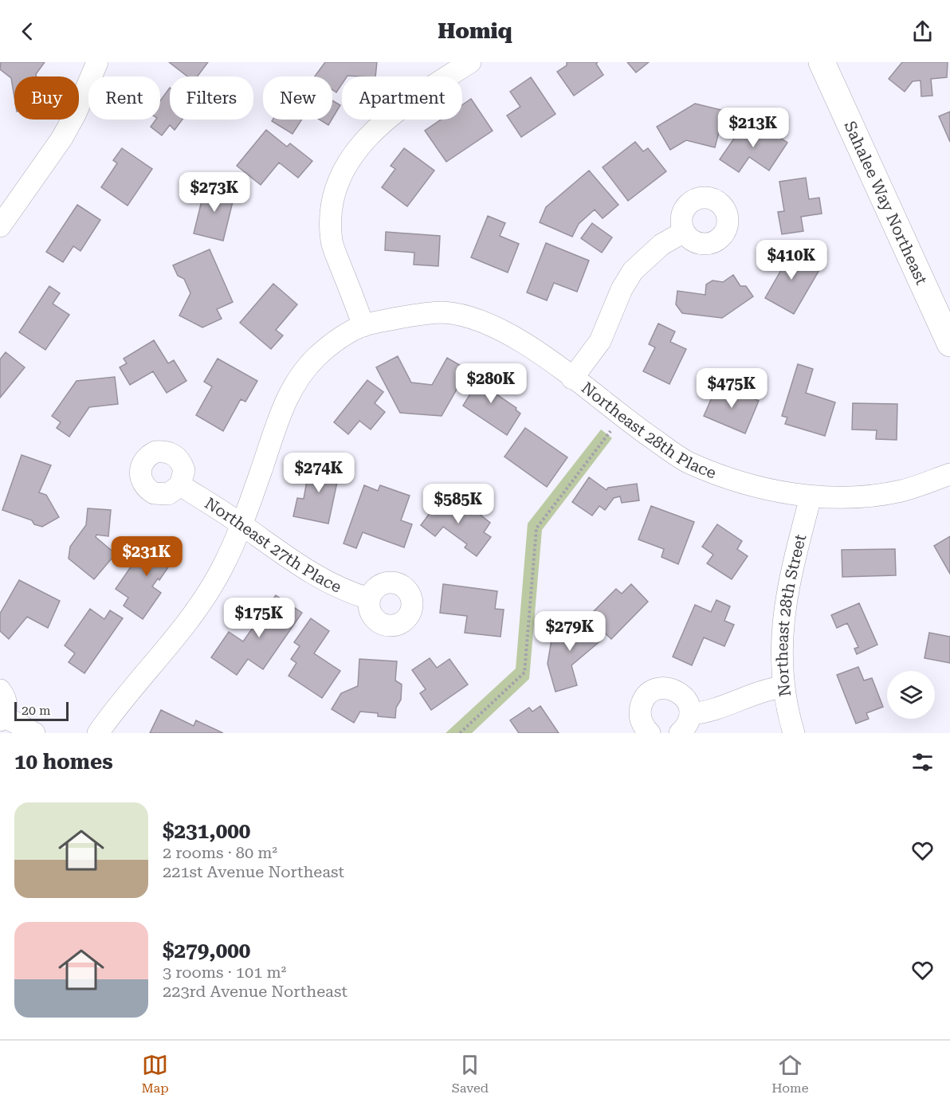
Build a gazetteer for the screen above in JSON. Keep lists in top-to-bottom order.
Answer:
{
  "streets": {
    "main road": ["Sahalee Way Northeast"],
    "street": ["Northeast 28th Place", "Northeast 27th Place", "Northeast 28th Street"]
  },
  "crossings": [
    ["Northeast 28th Place", "Northeast 27th Place"],
    ["Northeast 28th Place", "Northeast 28th Street"]
  ],
  "scale_bar": "20 m",
  "page": {
    "header": "Homiq",
    "chip": [
      "Buy",
      "Rent",
      "Filters",
      "New",
      "Apartment"
    ],
    "price": [
      "$213K",
      "$273K",
      "$410K",
      "$280K",
      "$475K",
      "$274K",
      "$585K",
      "$231K",
      "$175K",
      "$279K"
    ],
    "scale": "20 m",
    "heading": "10 homes",
    "list": [
      {
        "name": "$231,000",
        "note": "2 rooms · 80 m² · 221st Avenue Northeast"
      },
      {
        "name": "$279,000",
        "note": "3 rooms · 101 m² · 223rd Avenue Northeast"
      }
    ],
    "tabs": ["Map", "Saved", "Home"]
  }
}
